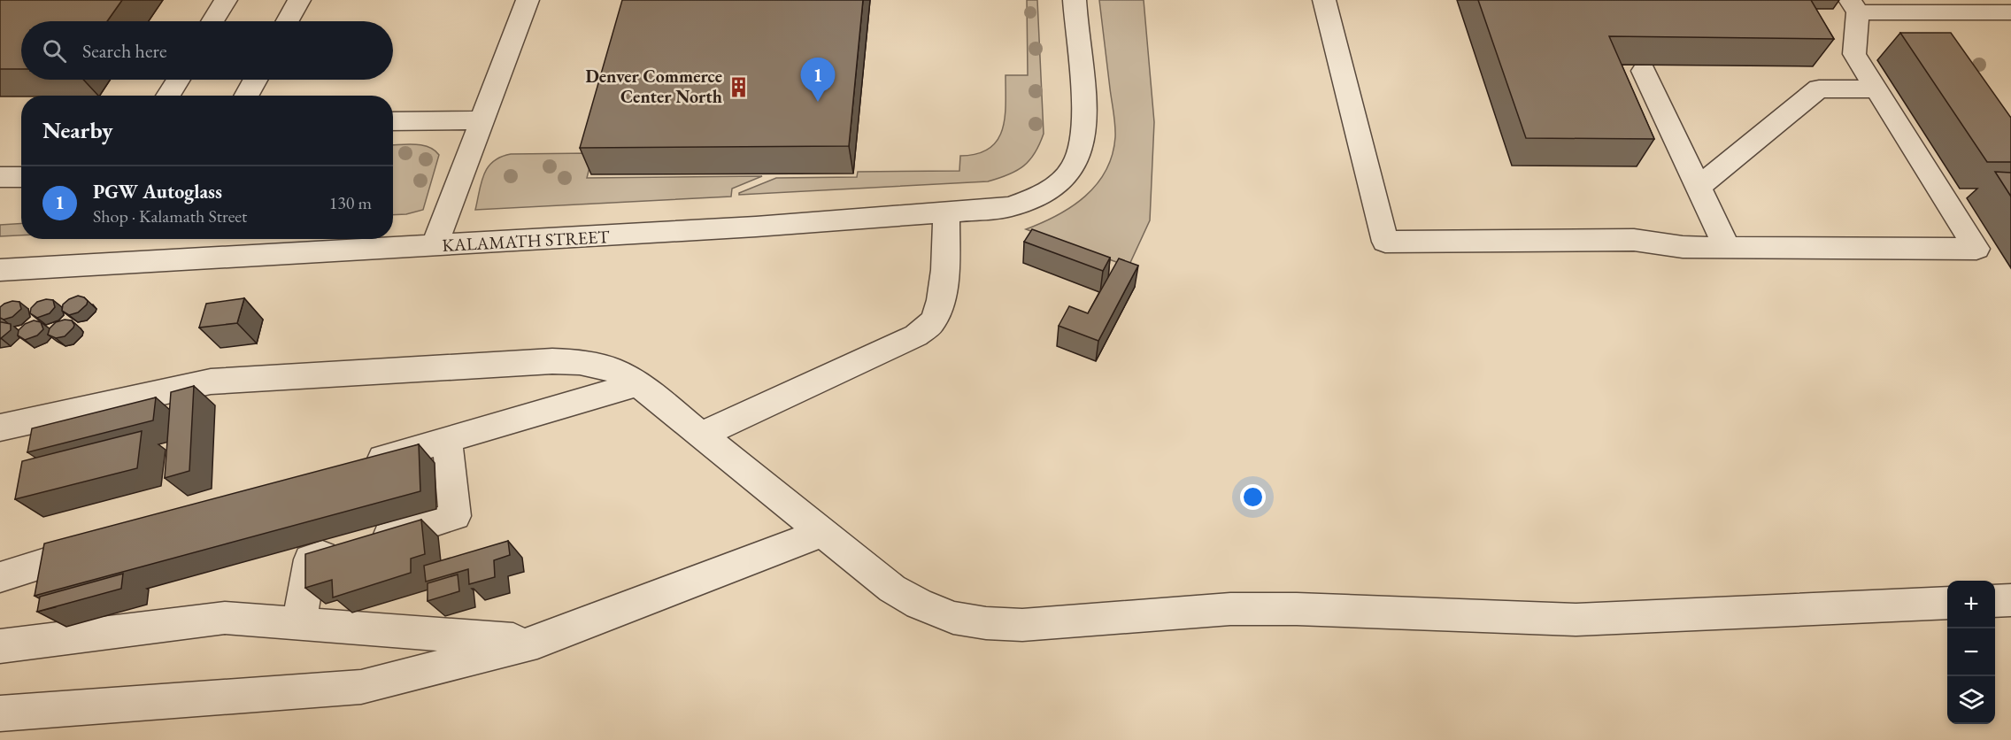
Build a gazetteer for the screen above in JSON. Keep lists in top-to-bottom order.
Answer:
{
  "streets": {
    "street": ["KALAMATH STREET"]
  },
  "places": {
    "building": ["Denver Commerce Center North"]
  },
  "page": {
    "search": "Search here",
    "pins": "1",
    "heading": "Nearby",
    "list": [
      {
        "mark": "1",
        "name": "PGW Autoglass",
        "note": "Shop · Kalamath Street",
        "value": "130 m"
      }
    ],
    "map_buttons": ["+", "−"]
  }
}
